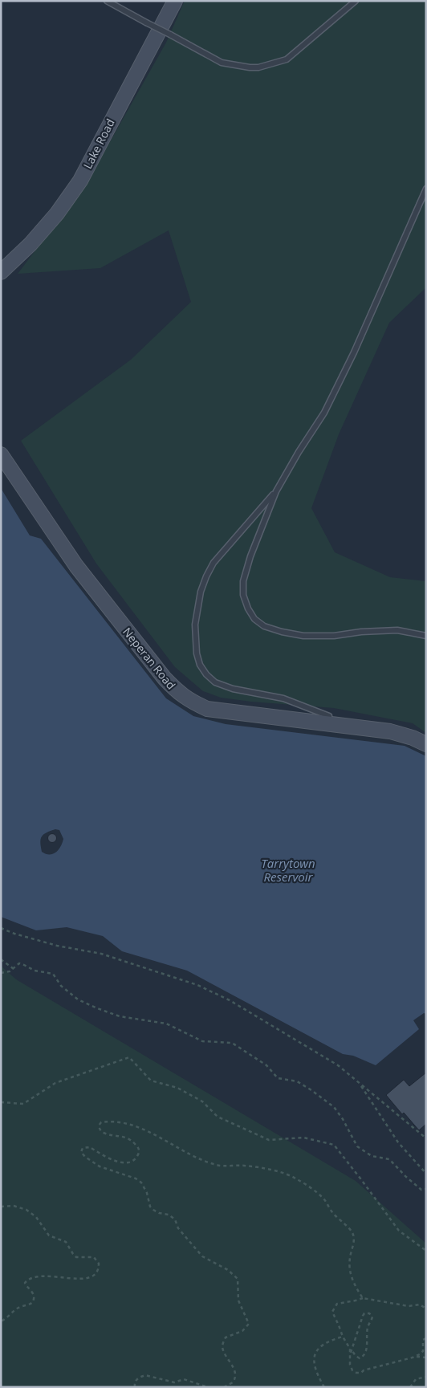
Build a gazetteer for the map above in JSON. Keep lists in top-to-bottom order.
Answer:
{
  "streets": {
    "street": ["Lake Road", "Neperan Road"]
  },
  "water": ["Tarrytown Reservoir"]
}
